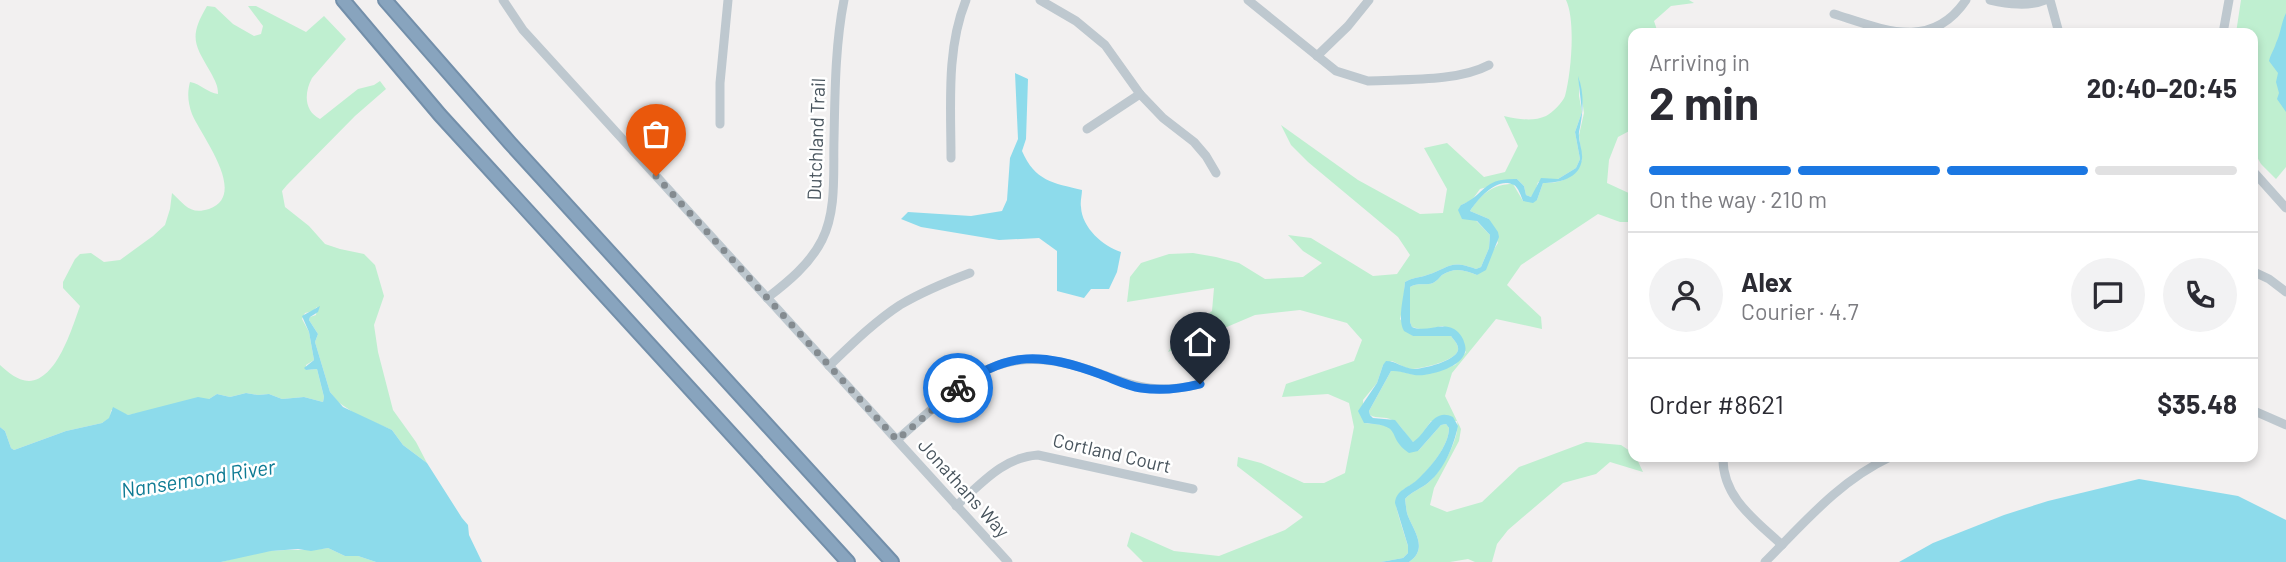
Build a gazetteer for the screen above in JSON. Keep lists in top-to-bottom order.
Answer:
{
  "streets": {
    "street": ["Dutchland Trail", "Cortland Court", "Jonathans Way"]
  },
  "crossings": [
    ["Dutchland Trail", "Jonathans Way"],
    ["Cortland Court", "Jonathans Way"]
  ],
  "water": ["Nansemond River"],
  "page": {
    "heading": ["2 min", "Arriving in", "20:40–20:45"],
    "panel": [
      "Alex",
      "Courier · 4.7",
      "Order #8621",
      "$35.48"
    ],
    "bar": "On the way · 210 m"
  }
}
